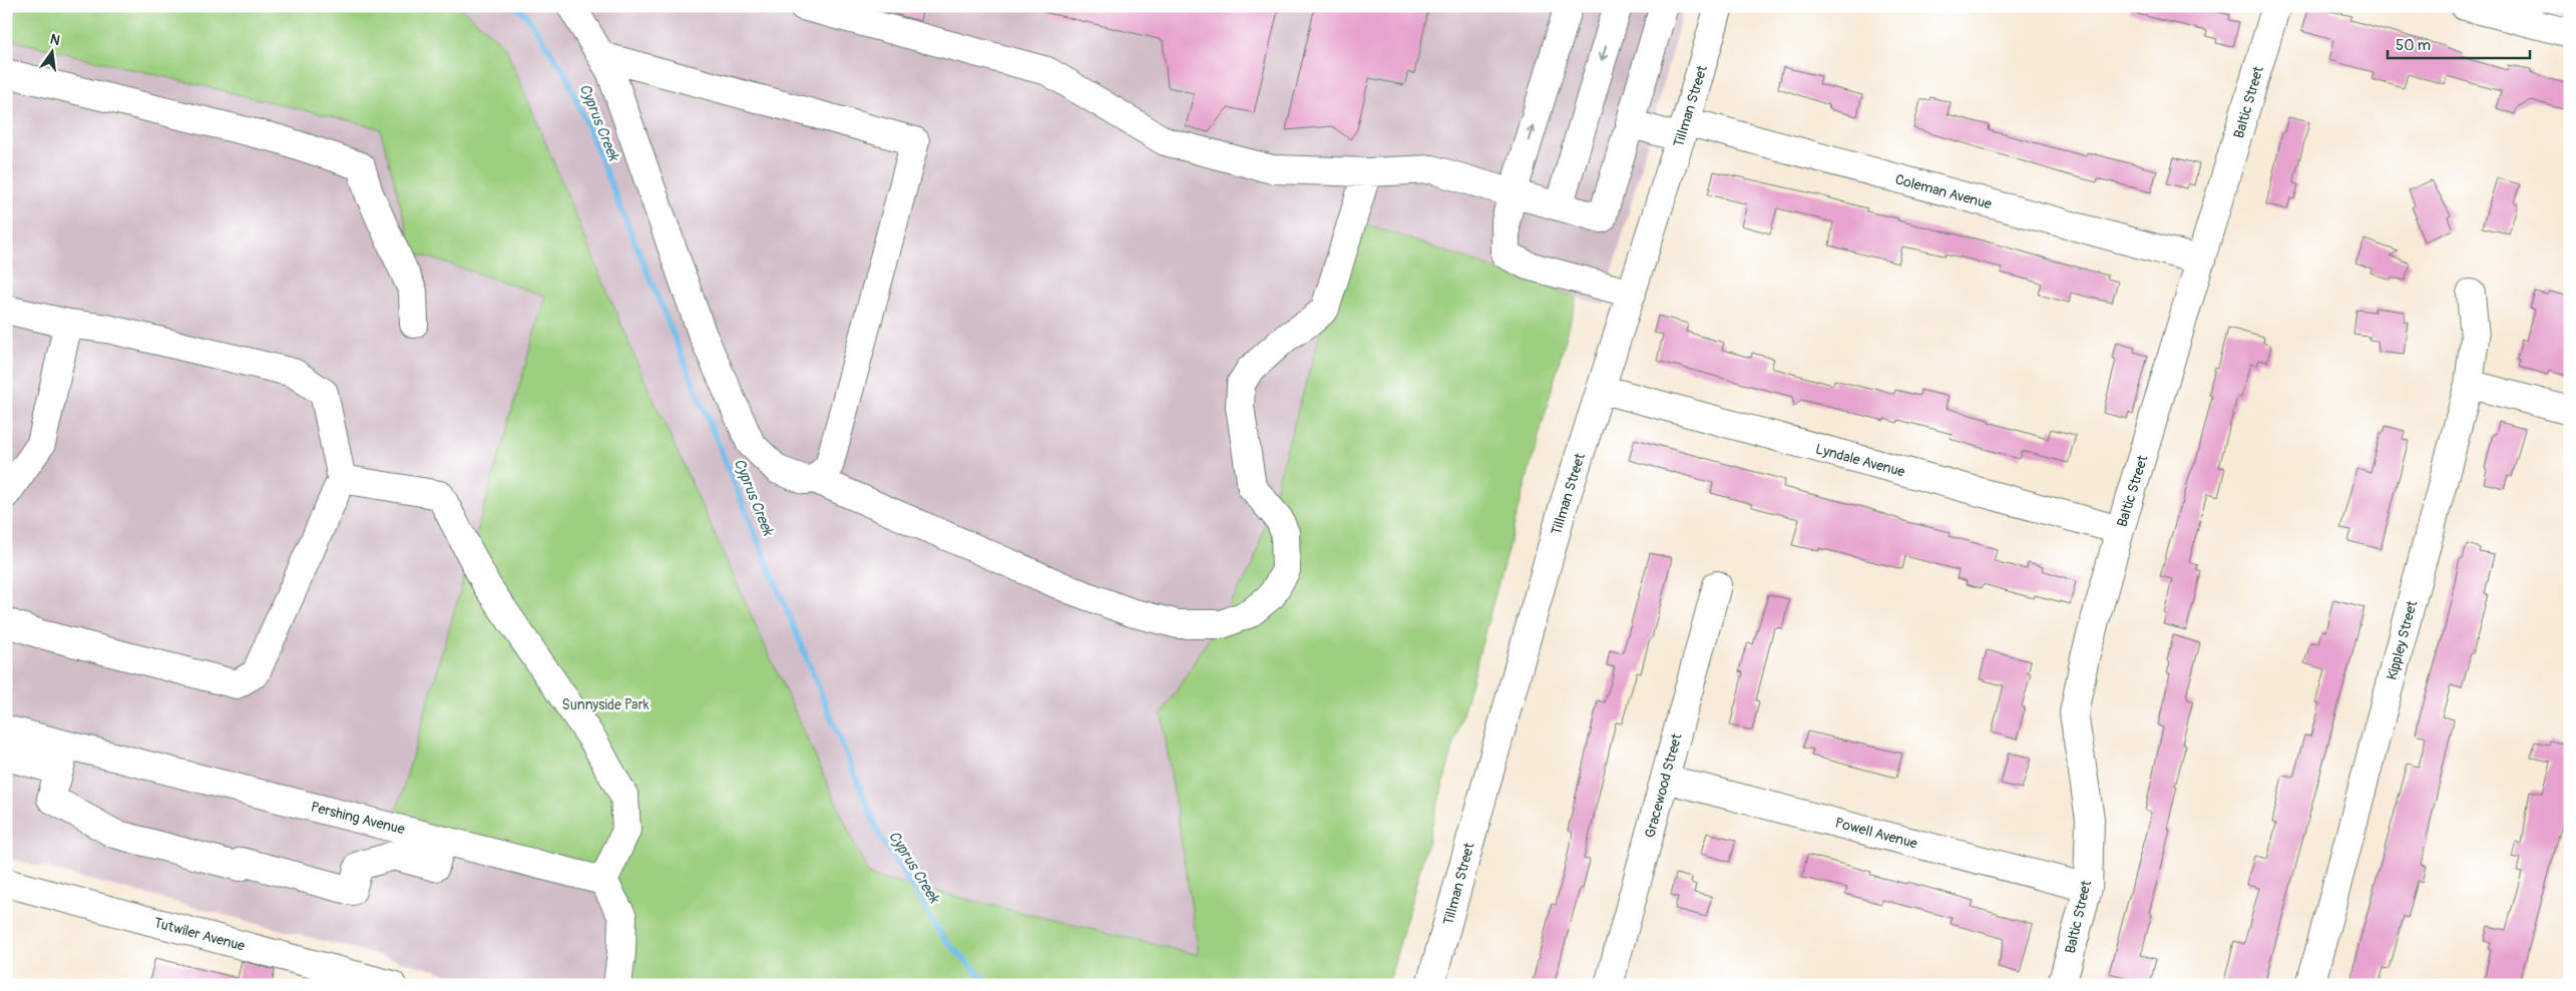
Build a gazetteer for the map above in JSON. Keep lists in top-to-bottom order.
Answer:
{
  "streets": {
    "street": [
      "Baltic Street",
      "Tillman Street",
      "Coleman Avenue",
      "Lyndale Avenue",
      "Kippley Street",
      "Gracewood Street",
      "Pershing Avenue",
      "Powell Avenue",
      "Tutwiler Avenue"
    ]
  },
  "crossings": [
    ["Baltic Street", "Coleman Avenue"],
    ["Baltic Street", "Lyndale Avenue"],
    ["Baltic Street", "Powell Avenue"],
    ["Tillman Street", "Coleman Avenue"],
    ["Tillman Street", "Lyndale Avenue"],
    ["Gracewood Street", "Powell Avenue"]
  ],
  "water": ["Cyprus Creek"],
  "parks": ["Sunnyside Park"],
  "scale_bar": "50 m",
  "north": "top"
}
